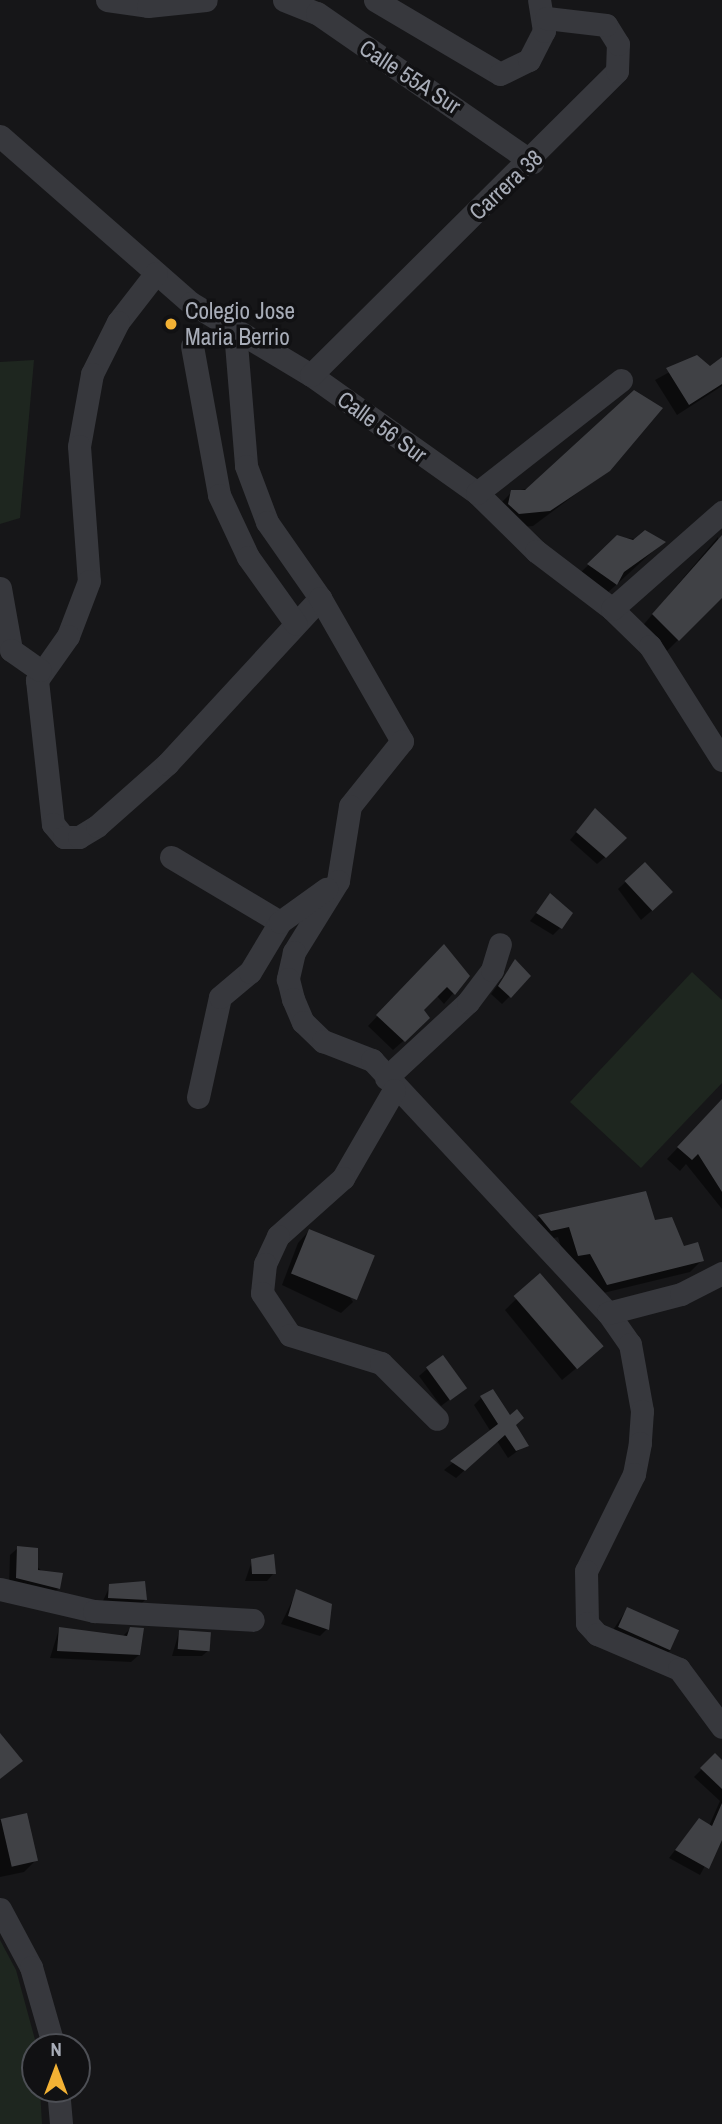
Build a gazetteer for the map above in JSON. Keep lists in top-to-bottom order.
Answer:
{
  "streets": {
    "street": ["Calle 55A Sur", "Carrera 38", "Calle 56 Sur"]
  },
  "crossings": [
    ["Calle 55A Sur", "Carrera 38"],
    ["Carrera 38", "Calle 56 Sur"]
  ],
  "places": ["Colegio Jose Maria Berrio"],
  "north": "top"
}
